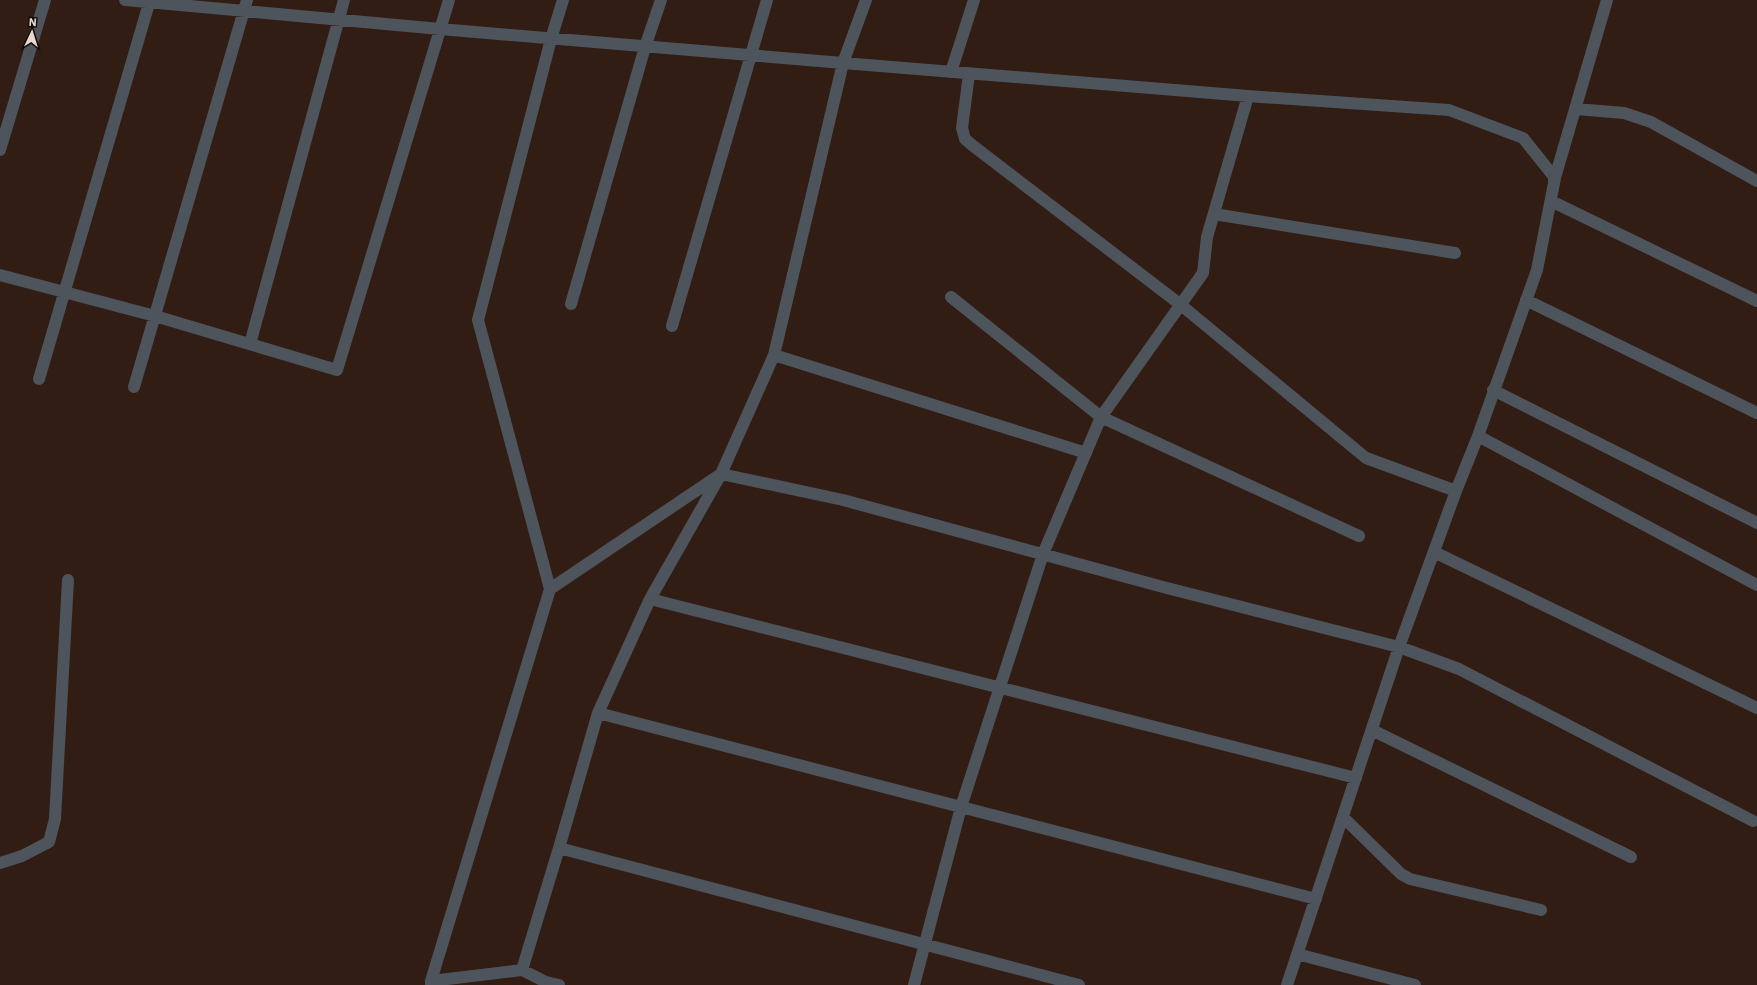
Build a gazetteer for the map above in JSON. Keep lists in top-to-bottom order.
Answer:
{
  "north": "top"
}
